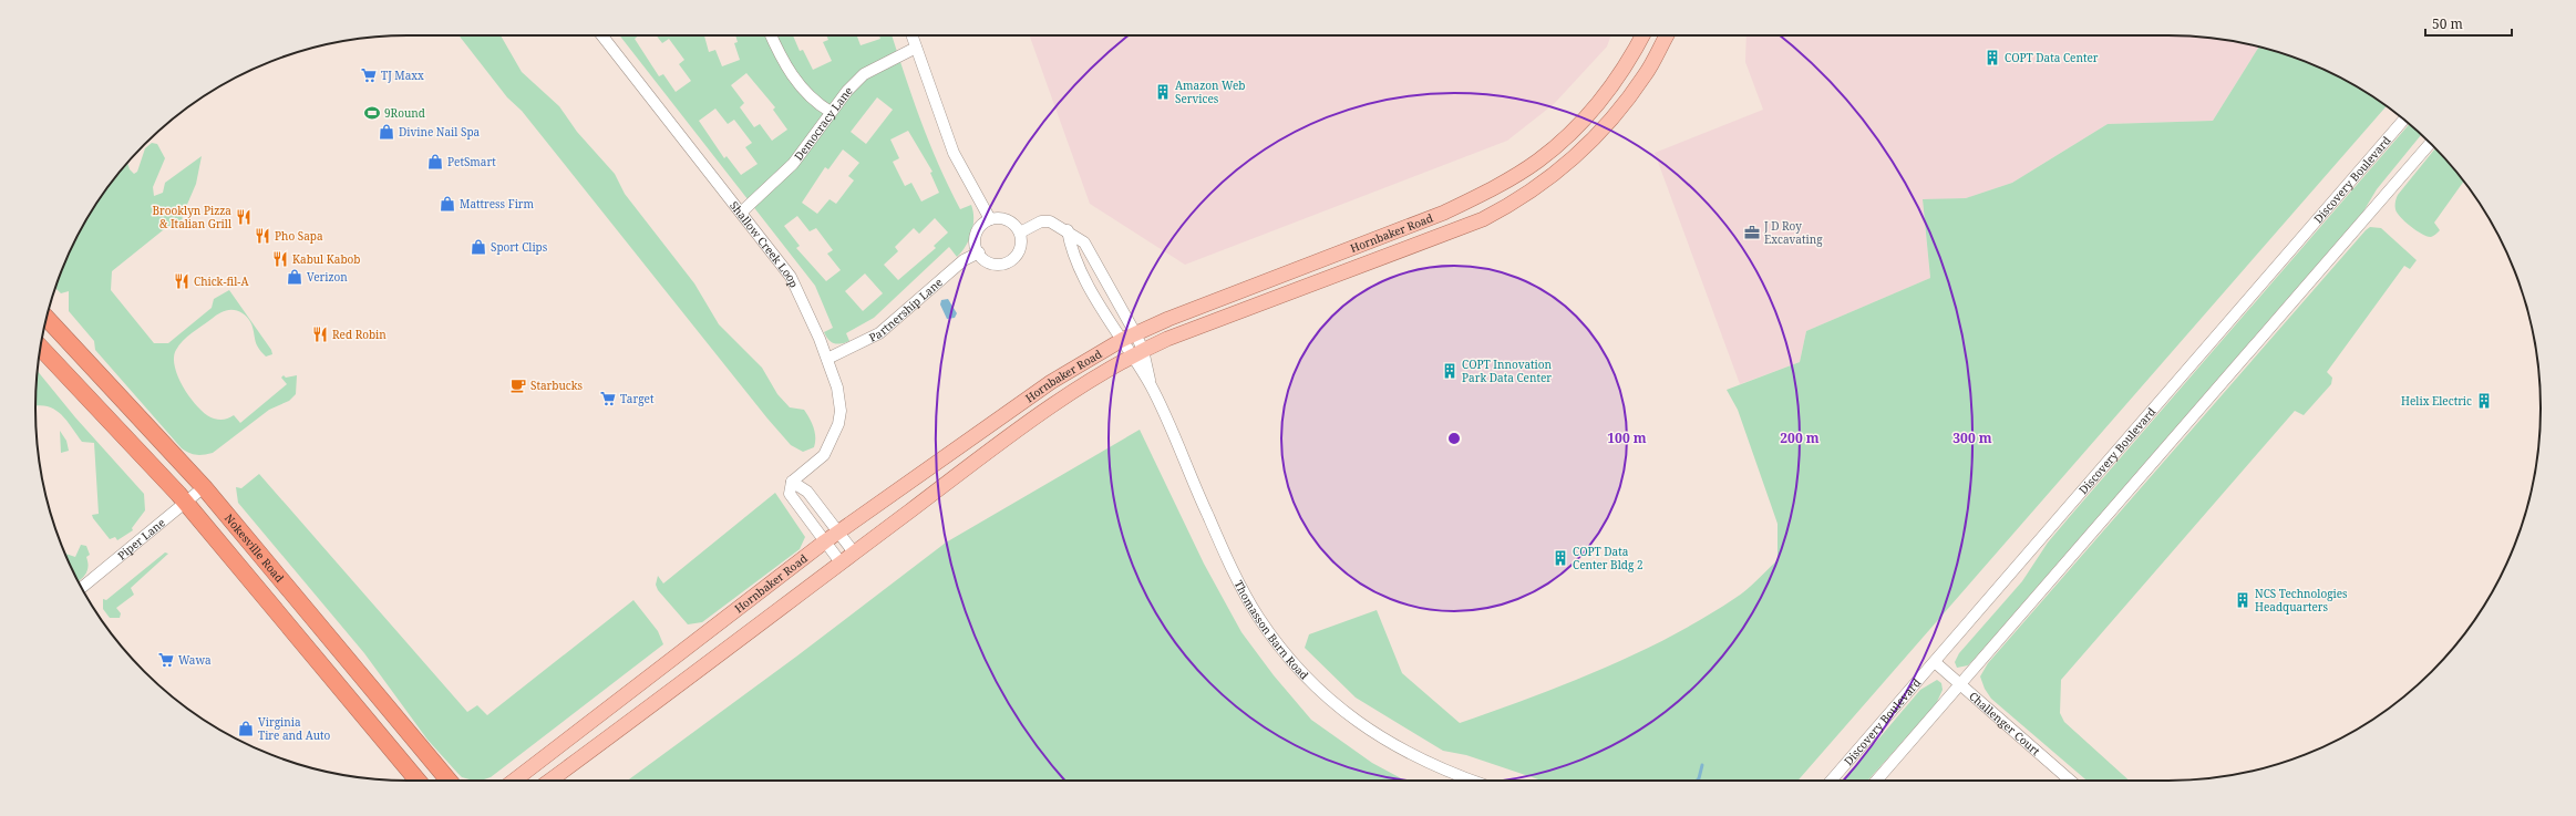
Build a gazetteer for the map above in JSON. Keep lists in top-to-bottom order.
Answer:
{
  "streets": {
    "highway": ["Nokesville Road"],
    "main road": ["Hornbaker Road"],
    "street": [
      "Democracy Lane",
      "Discovery Boulevard",
      "Shallow Creek Loop",
      "Partnership Lane",
      "Piper Lane",
      "Thomasson Barn Road",
      "Challenger Court"
    ]
  },
  "crossings": [
    ["Democracy Lane", "Shallow Creek Loop"],
    ["Discovery Boulevard", "Challenger Court"],
    ["Hornbaker Road", "Thomasson Barn Road"],
    ["Shallow Creek Loop", "Partnership Lane"],
    ["Piper Lane", "Nokesville Road"]
  ],
  "places": {
    "building": [
      "COPT Data Center",
      "Amazon Web Services",
      "COPT Innovation Park Data Center",
      "Helix Electric",
      "COPT Data Center Bldg 2",
      "NCS Technologies Headquarters"
    ],
    "supermarket": ["TJ Maxx", "Target", "Wawa"],
    "sports": ["9Round"],
    "shop": [
      "Divine Nail Spa",
      "PetSmart",
      "Mattress Firm",
      "Sport Clips",
      "Verizon",
      "Virginia Tire and Auto"
    ],
    "restaurant": [
      "Brooklyn Pizza & Italian Grill",
      "Pho Sapa",
      "Kabul Kabob",
      "Chick-fil-A",
      "Red Robin"
    ],
    "office": ["J D Roy Excavating"],
    "cafe": ["Starbucks"]
  },
  "scale_bar": "50 m",
  "rings": ["100 m", "200 m", "300 m"]
}
